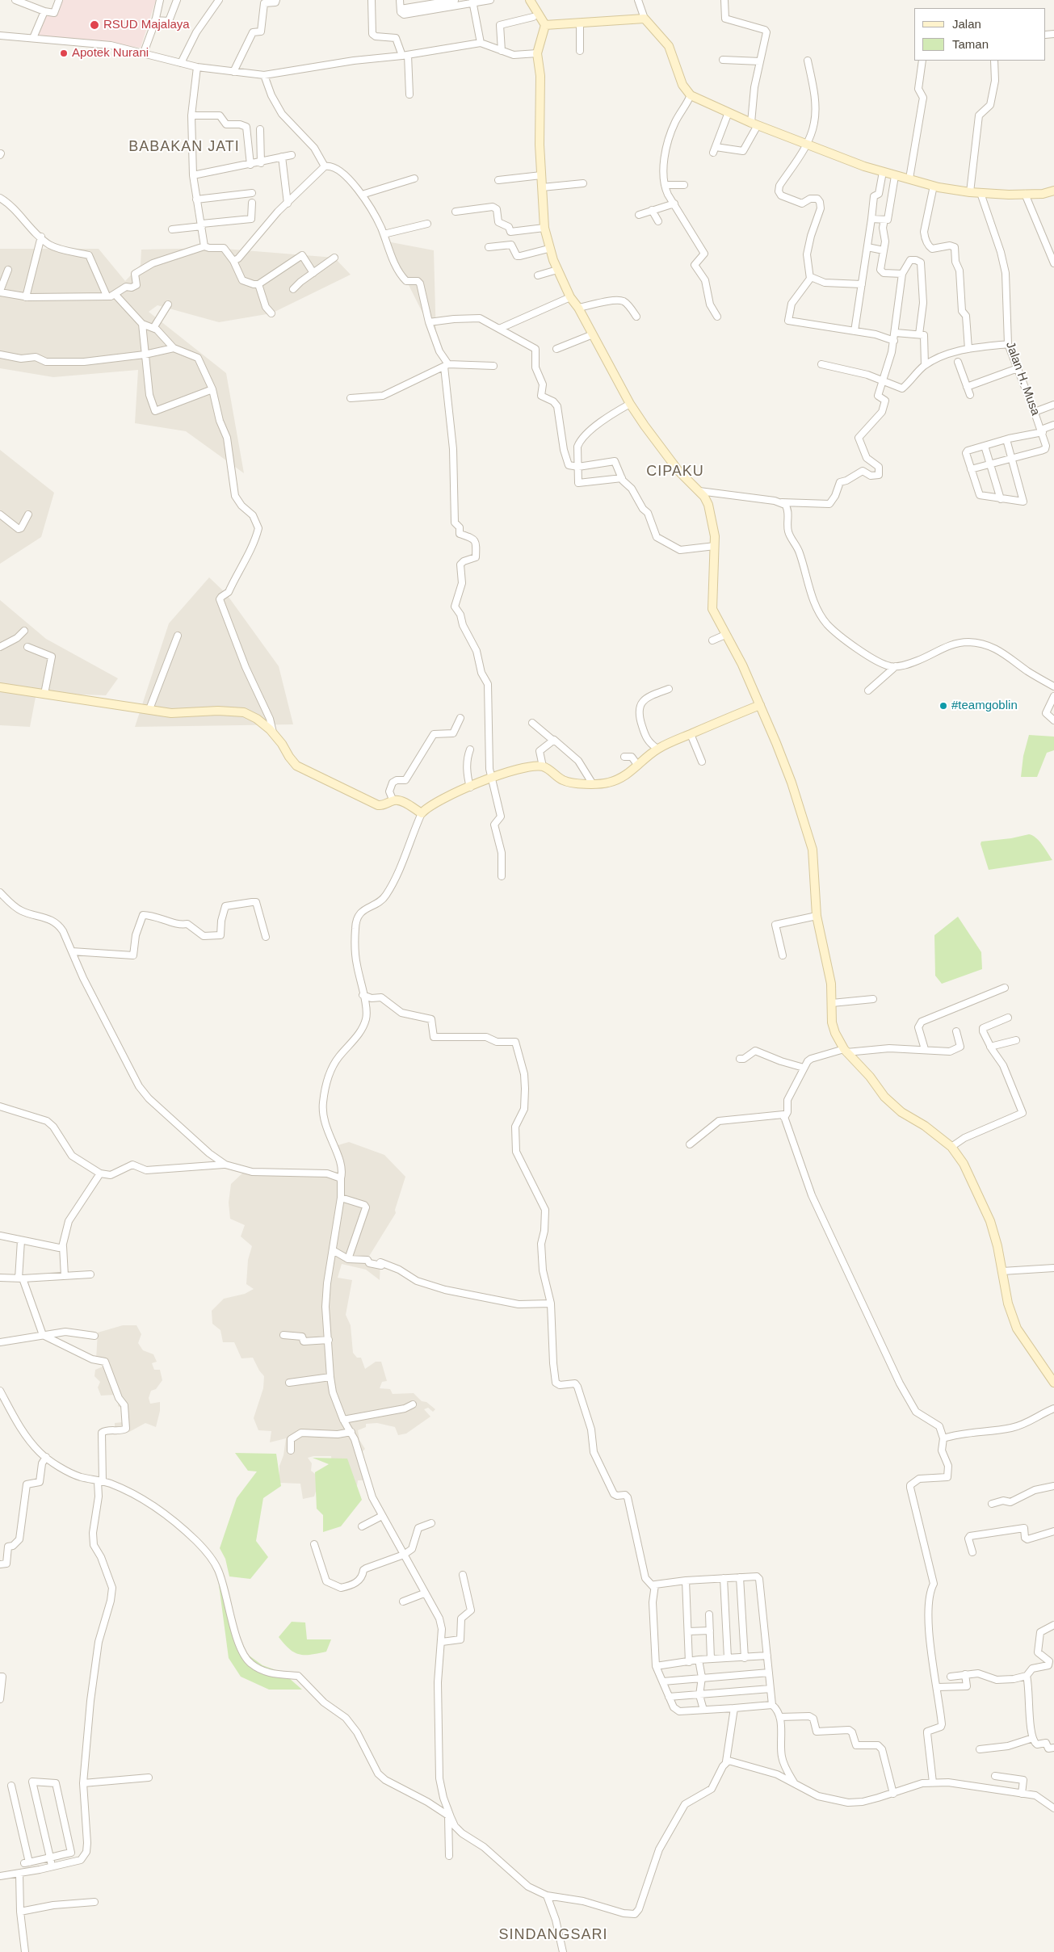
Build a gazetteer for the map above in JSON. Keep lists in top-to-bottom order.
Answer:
{
  "streets": {
    "street": ["Jalan H. Musa"]
  },
  "districts": ["BABAKAN JATI", "CIPAKU", "SINDANGSARI"],
  "places": ["RSUD Majalaya", "Apotek Nurani", "#teamgoblin"],
  "legend": ["Jalan", "Taman"]
}
